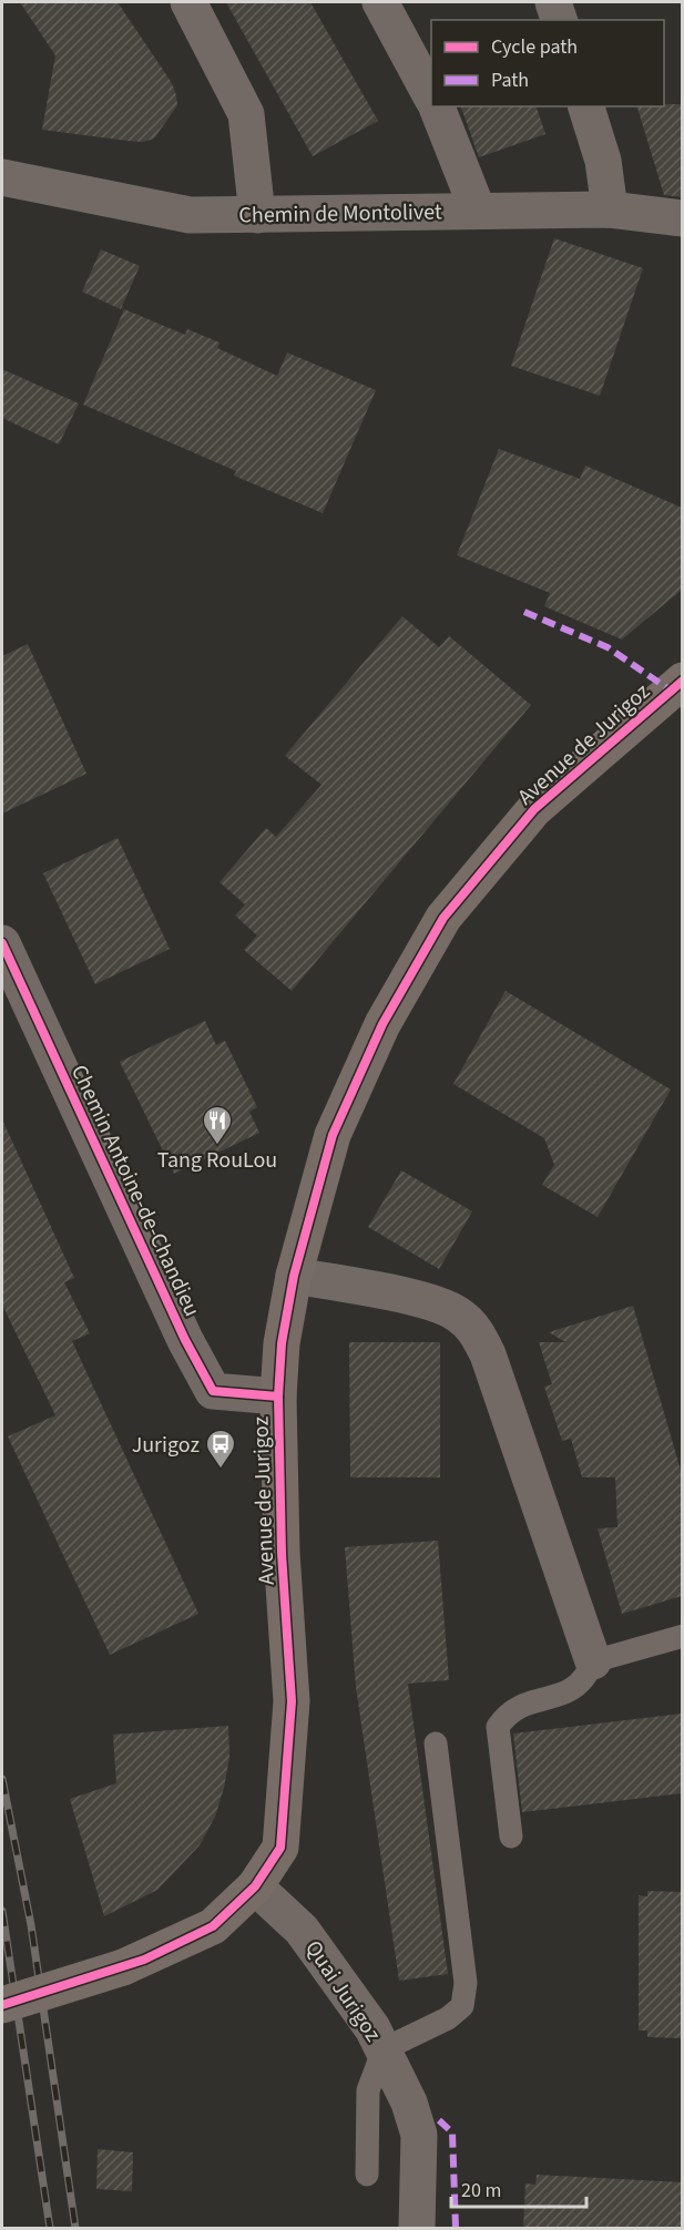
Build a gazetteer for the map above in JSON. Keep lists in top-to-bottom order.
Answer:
{
  "streets": {
    "street": [
      "Chemin de Montolivet",
      "Avenue de Jurigoz",
      "Chemin Antoine-de-Chandieu",
      "Quai Jurigoz"
    ]
  },
  "crossings": [
    ["Avenue de Jurigoz", "Chemin Antoine-de-Chandieu"],
    ["Avenue de Jurigoz", "Quai Jurigoz"]
  ],
  "places": {
    "restaurant": ["Tang RouLou"],
    "bus stop": ["Jurigoz"]
  },
  "legend": ["Cycle path", "Path"],
  "scale_bar": "20 m"
}
